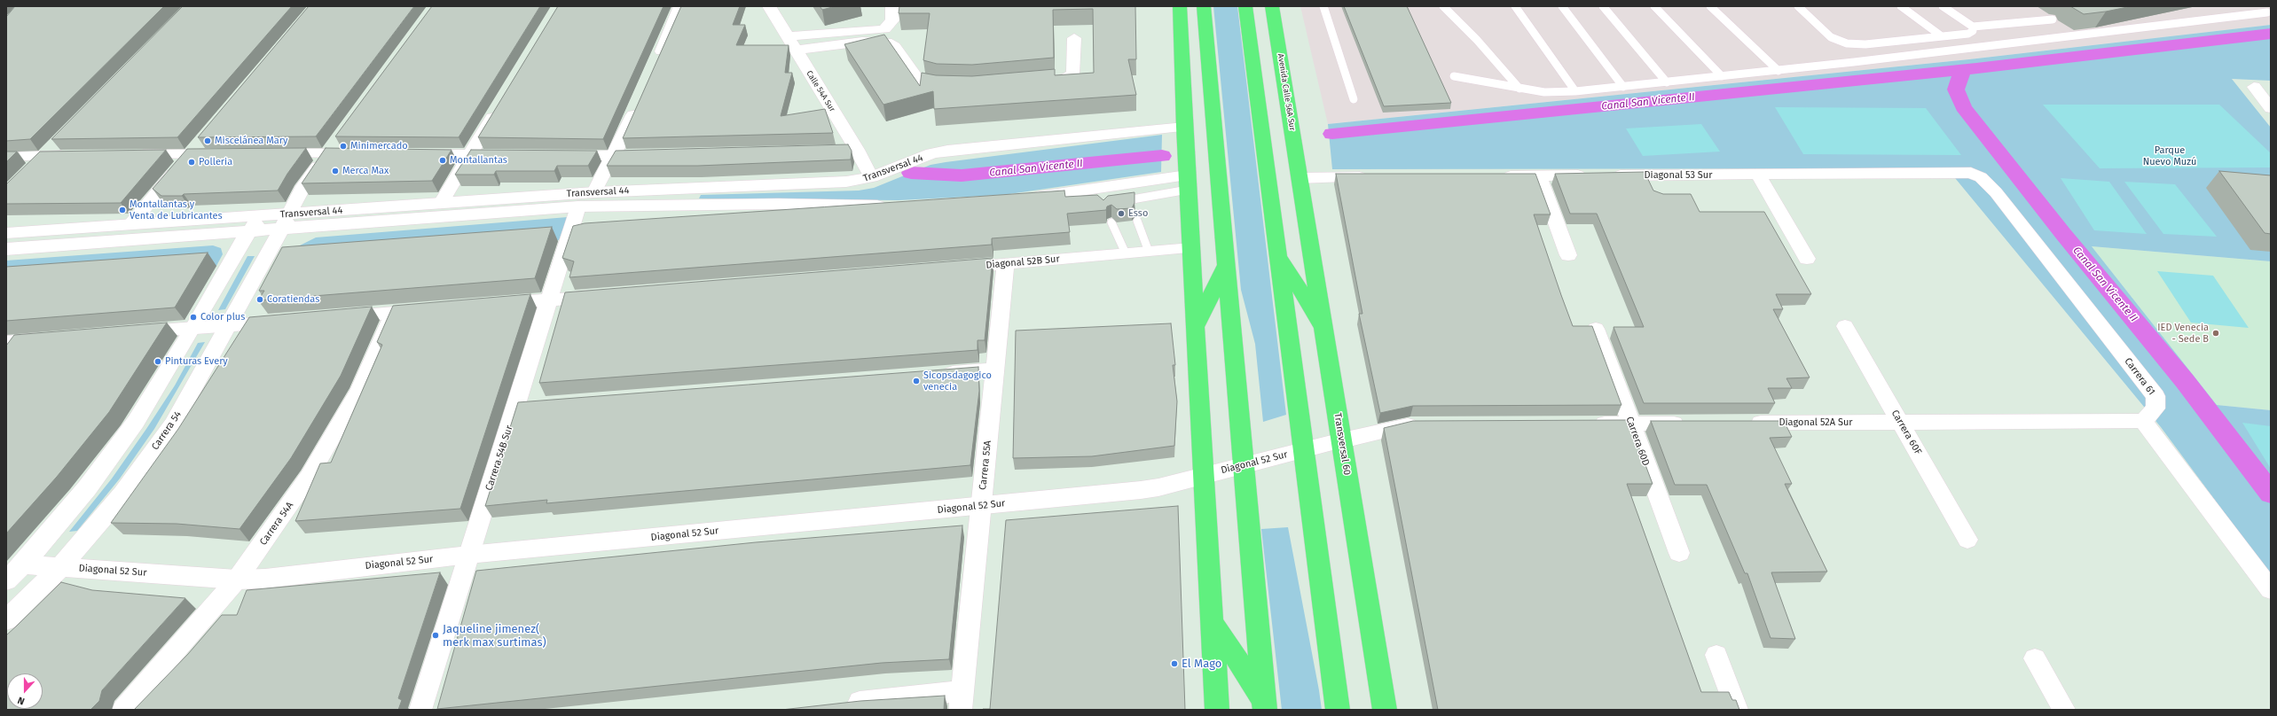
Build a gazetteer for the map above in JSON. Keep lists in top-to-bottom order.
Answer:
{
  "streets": {
    "highway": ["Avenida Calle 56A Sur", "Transversal 60"],
    "street": [
      "Calle 54A Sur",
      "Transversal 44",
      "Diagonal 53 Sur",
      "Diagonal 52B Sur",
      "Carrera 61",
      "Diagonal 52A Sur",
      "Carrera 54",
      "Carrera 60F",
      "Carrera 60D",
      "Carrera 54B Sur",
      "Diagonal 52 Sur",
      "Carrera 55A",
      "Carrera 54A"
    ]
  },
  "crossings": [
    ["Calle 54A Sur", "Transversal 44"],
    ["Avenida Calle 56A Sur", "Transversal 60"],
    ["Transversal 44", "Carrera 54"],
    ["Transversal 44", "Carrera 54B Sur"],
    ["Diagonal 53 Sur", "Carrera 61"],
    ["Diagonal 52B Sur", "Carrera 55A"],
    ["Carrera 61", "Diagonal 52A Sur"],
    ["Diagonal 52A Sur", "Carrera 60F"],
    ["Carrera 54", "Diagonal 52 Sur"],
    ["Transversal 60", "Diagonal 52 Sur"],
    ["Carrera 54B Sur", "Diagonal 52 Sur"],
    ["Diagonal 52 Sur", "Carrera 55A"],
    ["Diagonal 52 Sur", "Carrera 54A"]
  ],
  "water": ["Canal San Vicente II"],
  "parks": ["Parque Nuevo Muzú"],
  "places": [
    "Miscelánea Mary",
    "Minimercado",
    "Montallantas",
    "Polleria",
    "Merca Max",
    "Montallantas y Venta de Lubricantes",
    "Esso",
    "Coratiendas",
    "Color plus",
    "IED Venecia - Sede B",
    "Pinturas Every",
    "Sicopsdagogico venecia",
    "Jaqueline jimenez( merk max surtimas)",
    "El Mago"
  ],
  "north": "bottom"
}
